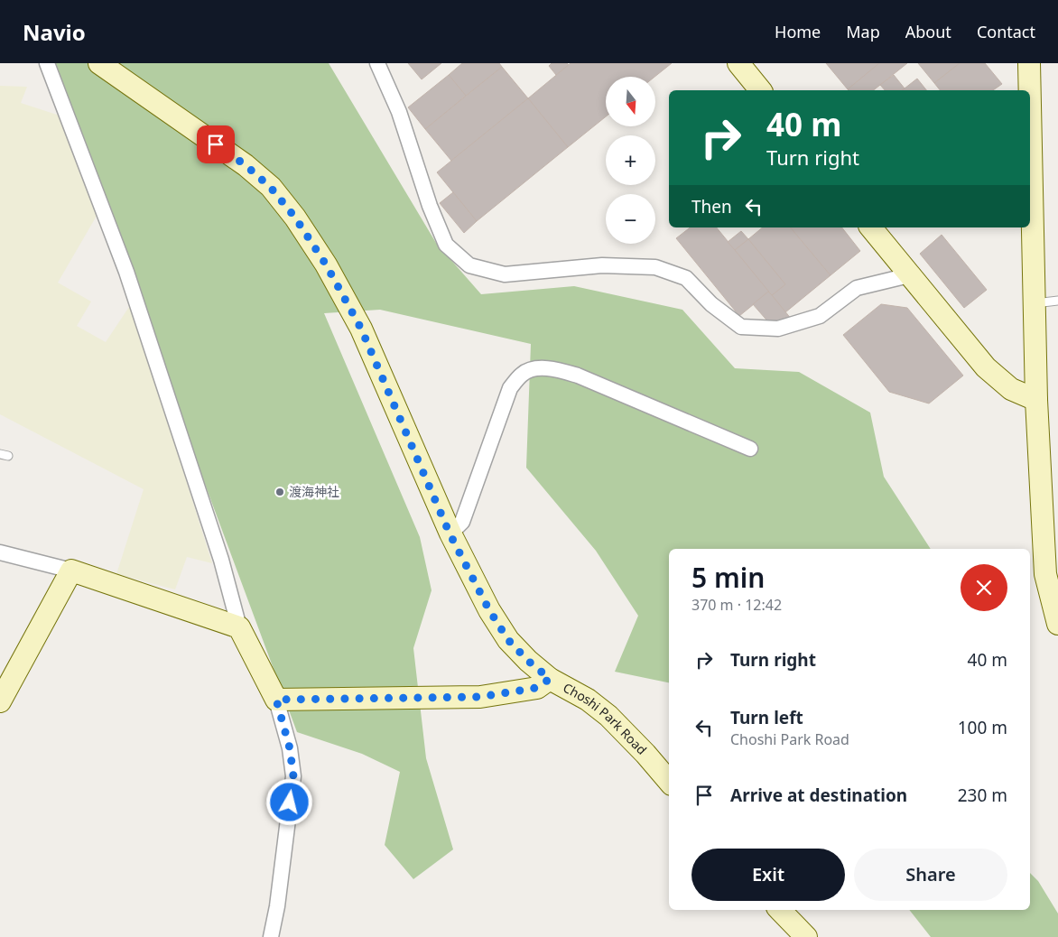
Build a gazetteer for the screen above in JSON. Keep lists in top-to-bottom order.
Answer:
{
  "streets": {
    "street": ["Choshi Park Road"]
  },
  "places": ["渡海神社"],
  "north": "bottom",
  "page": {
    "header": "Navio",
    "nav": [
      "Home",
      "Map",
      "About",
      "Contact"
    ],
    "map_buttons": ["+", "−"],
    "turn": ["40 m", "Turn right"],
    "then": "Then",
    "heading": ["5 min", "370 m · 12:42"],
    "list": [
      {
        "name": "Turn right",
        "value": "40 m"
      },
      {
        "name": "Turn left",
        "note": "Choshi Park Road",
        "value": "100 m"
      },
      {
        "name": "Arrive at destination",
        "value": "230 m"
      }
    ],
    "buttons": ["Exit", "Share"]
  }
}
